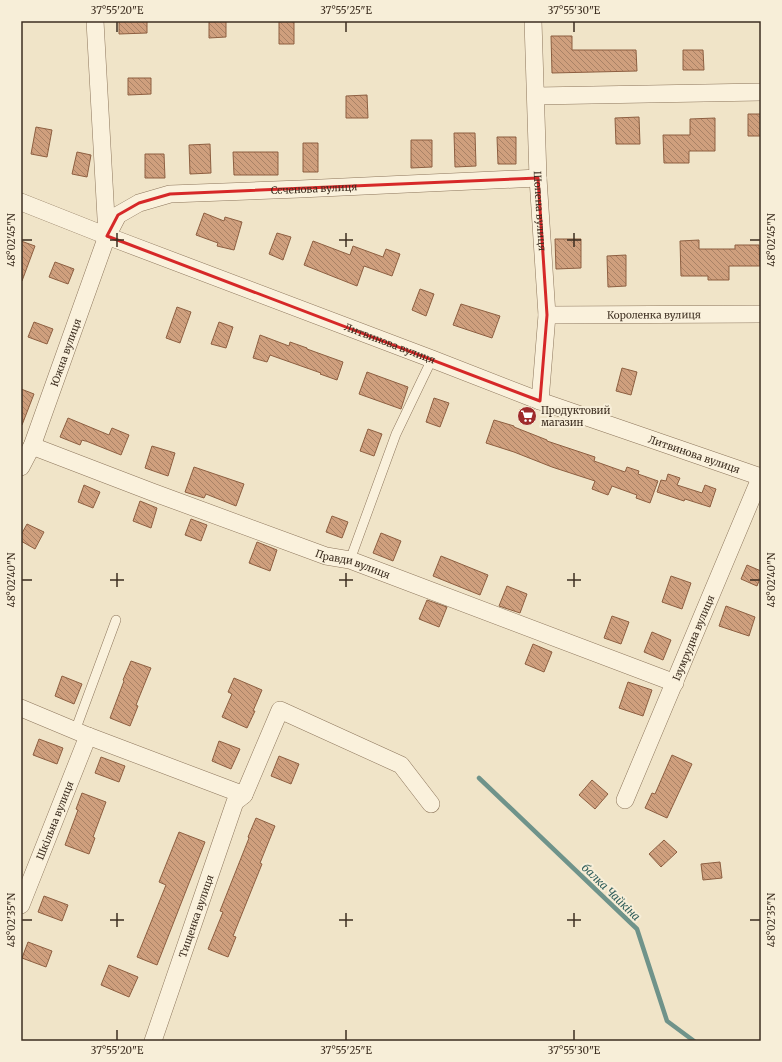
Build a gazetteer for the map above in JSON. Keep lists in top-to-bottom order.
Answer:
{
  "streets": {
    "street": [
      "Сєченова вулиця",
      "Шопена вулиця",
      "Короленка вулиця",
      "Литвинова вулиця",
      "Южна вулиця",
      "Правди вулиця",
      "Ізумрудна вулиця",
      "Шкільна вулиця",
      "Тищенка вулиця"
    ]
  },
  "crossings": [
    ["Сєченова вулиця", "Шопена вулиця"],
    ["Сєченова вулиця", "Литвинова вулиця"],
    ["Сєченова вулиця", "Южна вулиця"],
    ["Шопена вулиця", "Короленка вулиця"],
    ["Шопена вулиця", "Литвинова вулиця"],
    ["Литвинова вулиця", "Южна вулиця"],
    ["Литвинова вулиця", "Ізумрудна вулиця"],
    ["Южна вулиця", "Правди вулиця"],
    ["Правди вулиця", "Ізумрудна вулиця"]
  ],
  "water": ["балка Чайкіна"],
  "places": {
    "supermarket": ["Продуктовий магазин"]
  },
  "coordinates": [
    "37°55'20\"E",
    "37°55'25\"E",
    "37°55'30\"E",
    "48°02'45\"N",
    "48°02'40\"N",
    "48°02'35\"N"
  ]
}
